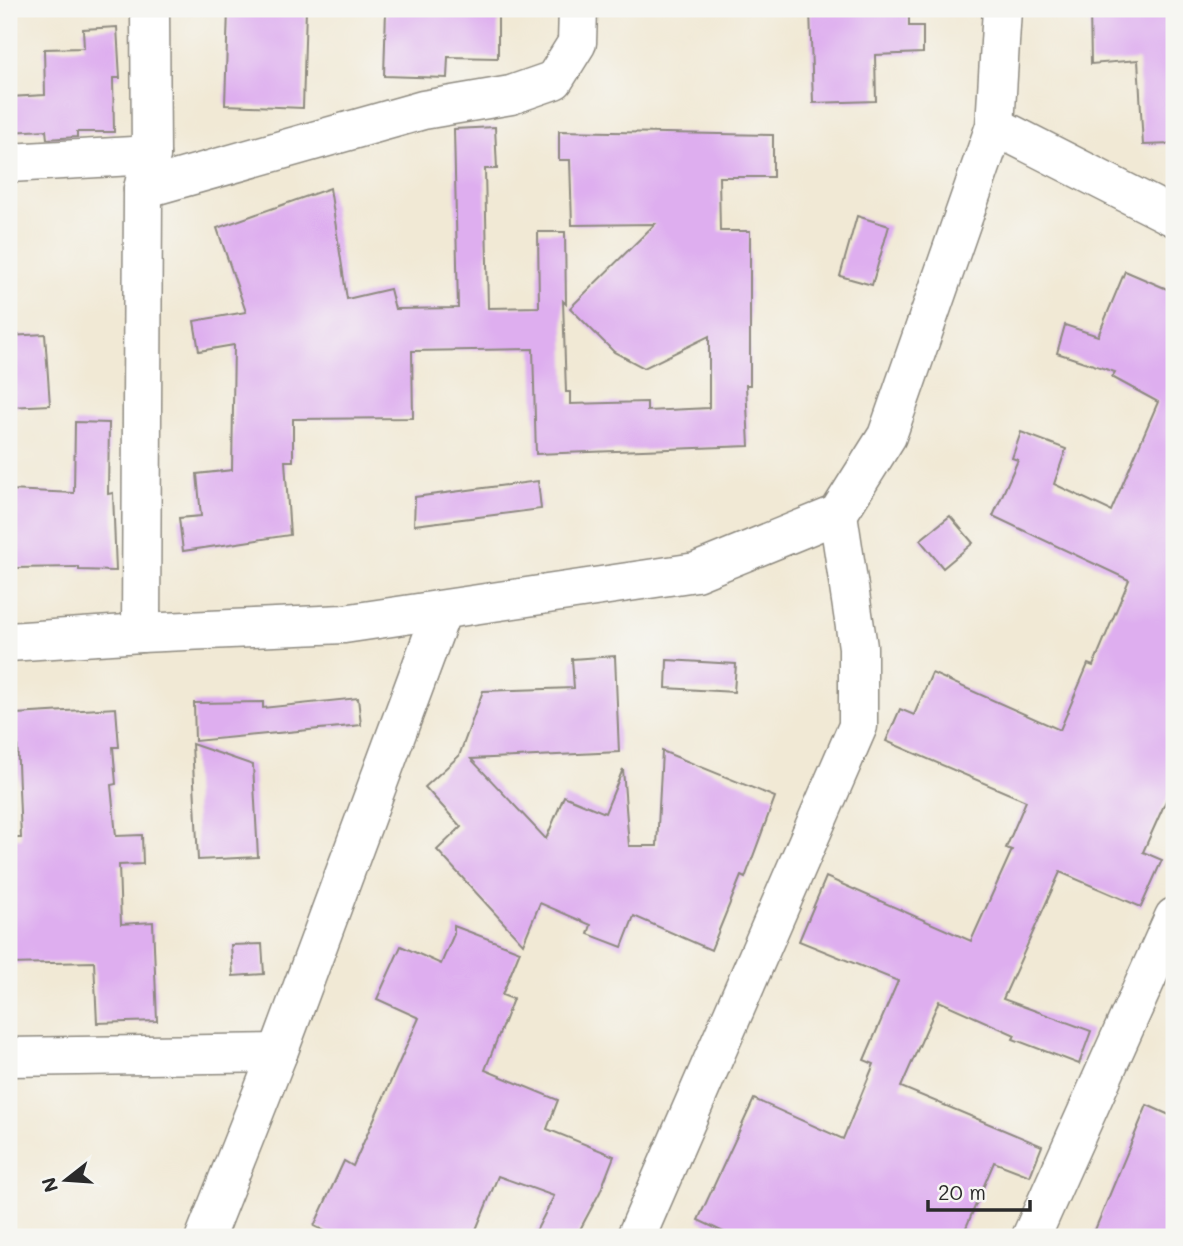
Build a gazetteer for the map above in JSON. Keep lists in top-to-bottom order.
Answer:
{
  "scale_bar": "20 m",
  "north": "left"
}
